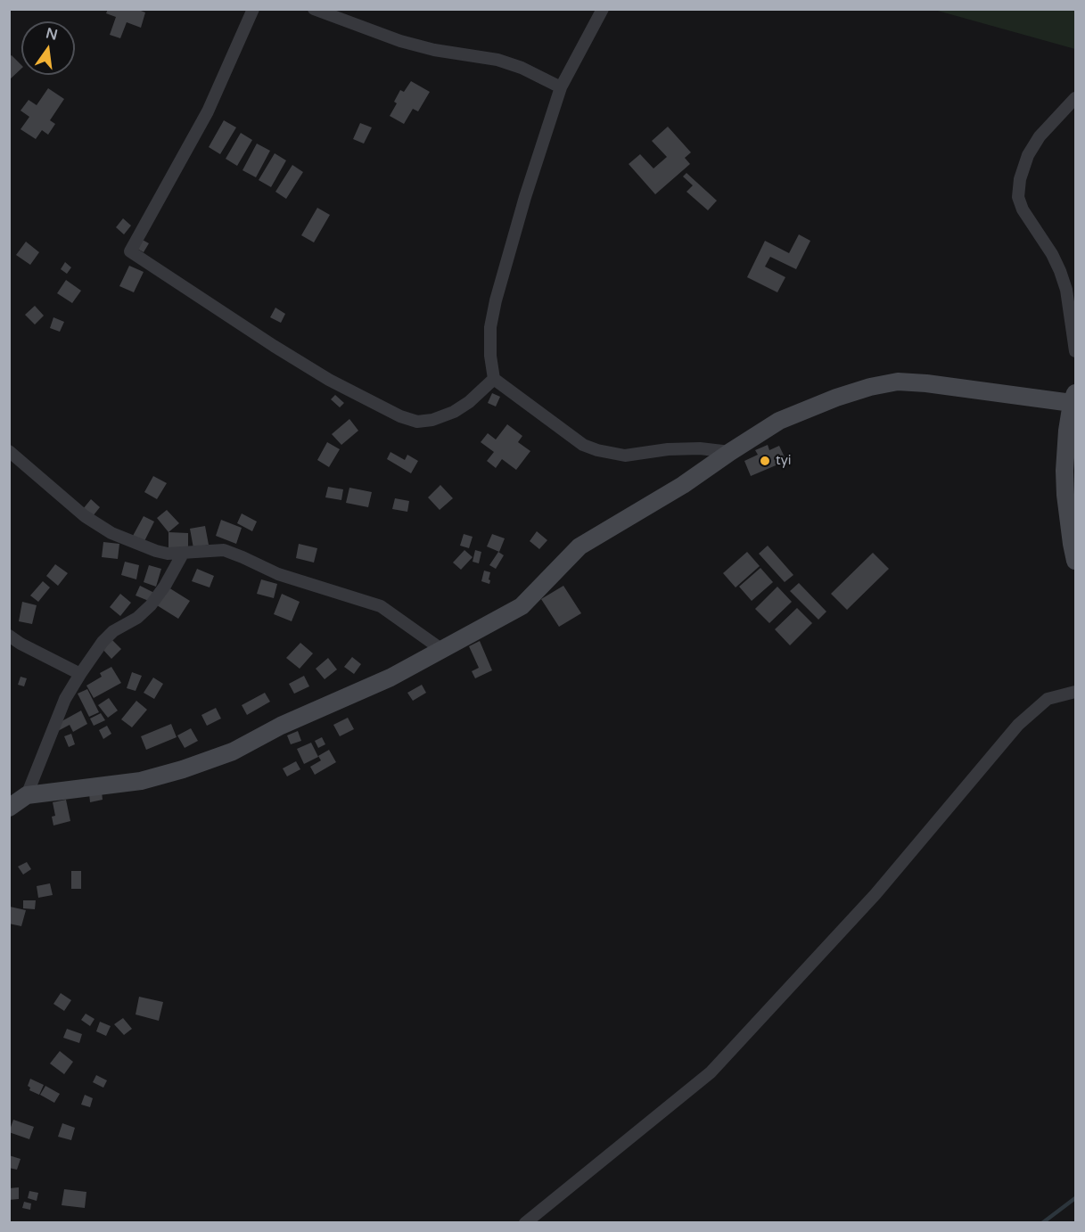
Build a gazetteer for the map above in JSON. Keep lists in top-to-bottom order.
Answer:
{
  "places": ["tyi"],
  "north": "top"
}
